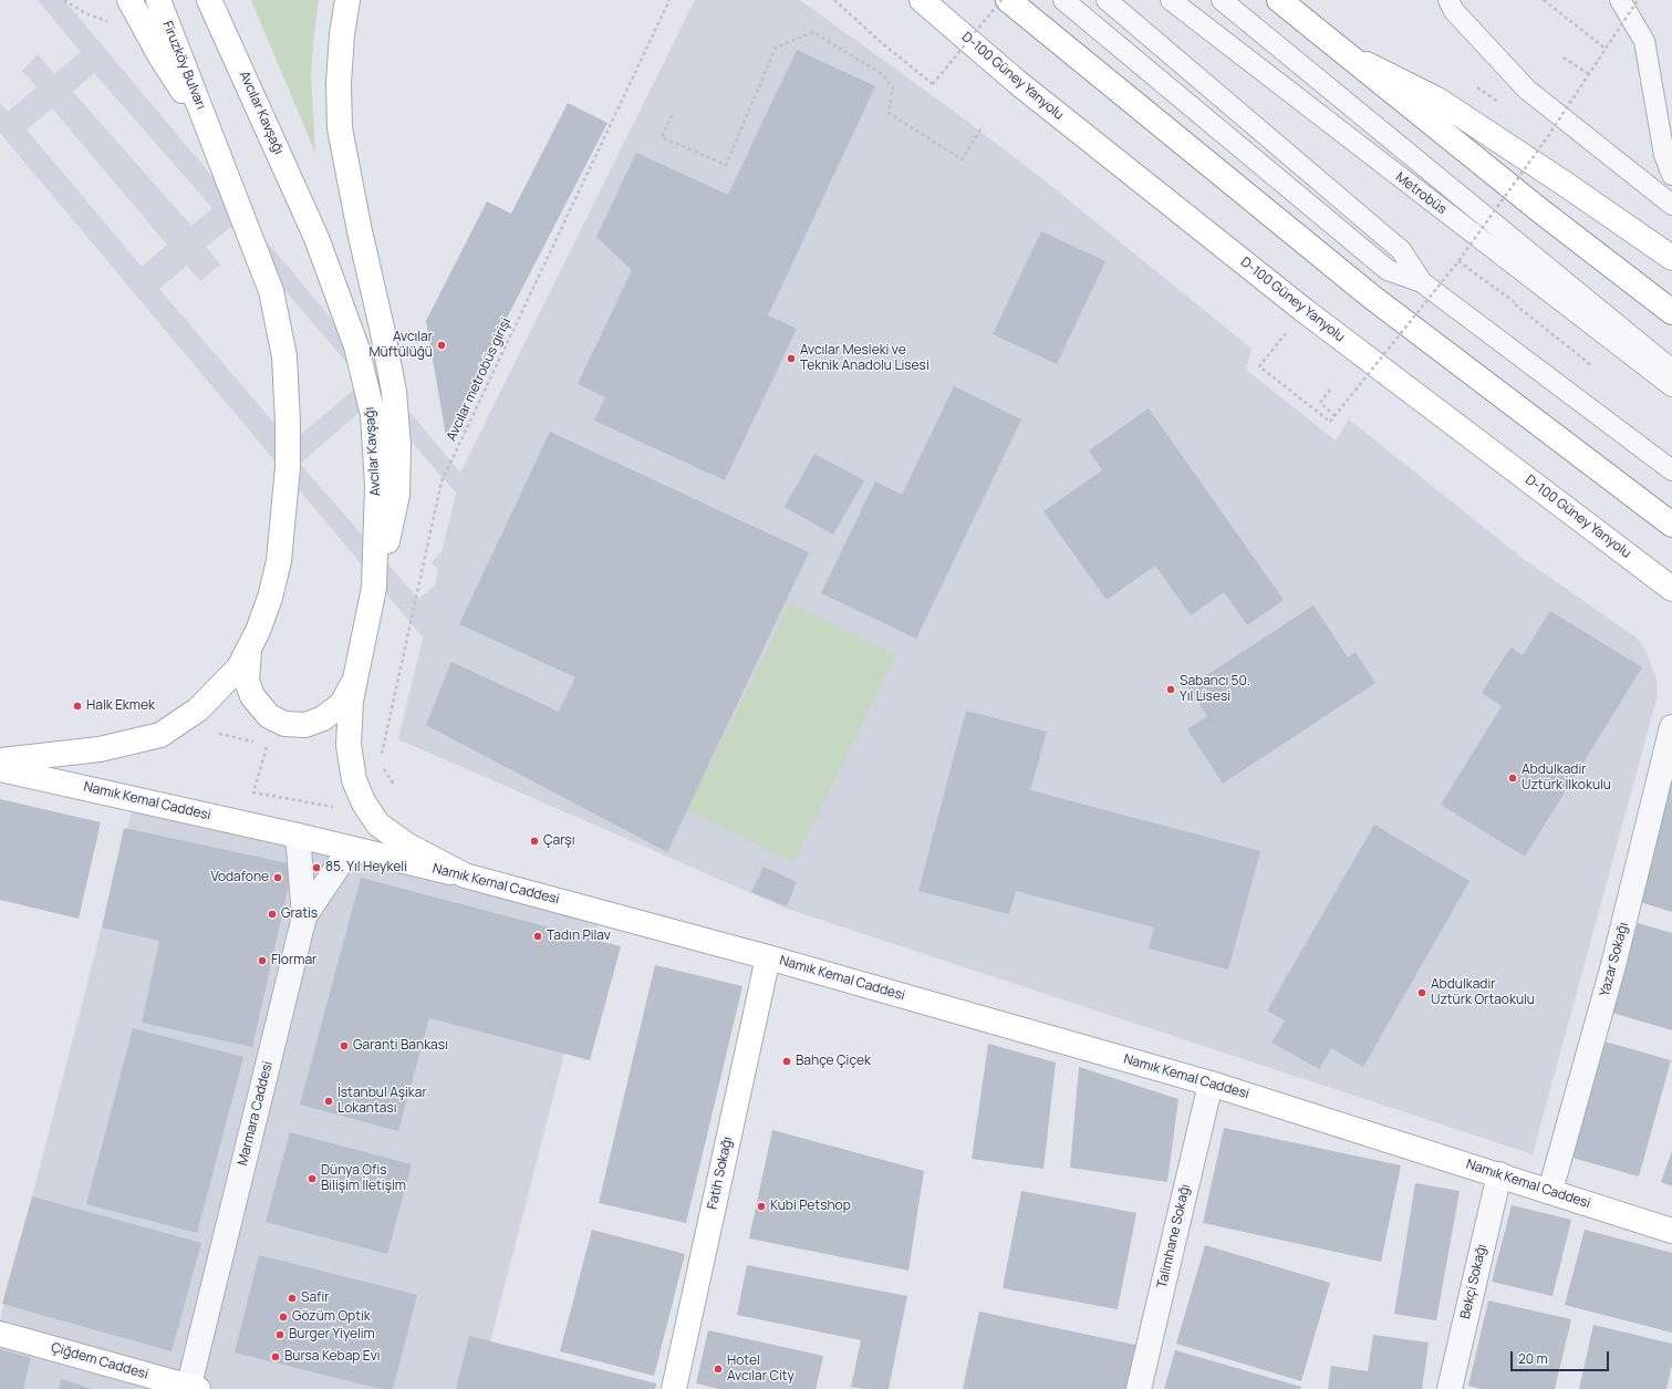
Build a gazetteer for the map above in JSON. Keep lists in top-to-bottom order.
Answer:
{
  "streets": {
    "main road": [
      "Firuzköy Bulvarı",
      "D-100 Güney Yanyolu",
      "Avcılar Kavşağı",
      "Namık Kemal Caddesi",
      "Fatih Sokağı",
      "Çiğdem Caddesi"
    ],
    "street": [
      "Yazar Sokağı",
      "Marmara Caddesi",
      "Talimhane Sokağı",
      "Bekçi Sokağı"
    ],
    "lane": ["Metrobüs"],
    "path": ["Avcılar metrobüs girişi"]
  },
  "crossings": [
    ["Avcılar Kavşağı", "Namık Kemal Caddesi"],
    ["Namık Kemal Caddesi", "Yazar Sokağı"],
    ["Namık Kemal Caddesi", "Marmara Caddesi"],
    ["Namık Kemal Caddesi", "Fatih Sokağı"],
    ["Namık Kemal Caddesi", "Talimhane Sokağı"],
    ["Namık Kemal Caddesi", "Bekçi Sokağı"],
    ["Marmara Caddesi", "Çiğdem Caddesi"]
  ],
  "places": [
    "Avcılar Müftülüğü",
    "Avcılar Mesleki ve Teknik Anadolu Lisesi",
    "Sabancı 50. Yıl Lisesi",
    "Halk Ekmek",
    "Abdulkadir Uztürk İlkokulu",
    "Çarşı",
    "85. Yıl Heykeli",
    "Vodafone",
    "Gratis",
    "Tadın Pilav",
    "Flormar",
    "Abdulkadir Uztürk Ortaokulu",
    "Garanti Bankası",
    "Bahçe Çiçek",
    "İstanbul Aşikar Lokantası",
    "Dünya Ofis Bilişim İletişim",
    "Kubi Petshop",
    "Safir",
    "Gözüm Optik",
    "Burger Yiyelim",
    "Bursa Kebap Evi",
    "Hotel Avcılar City"
  ],
  "scale_bar": "20 m"
}
